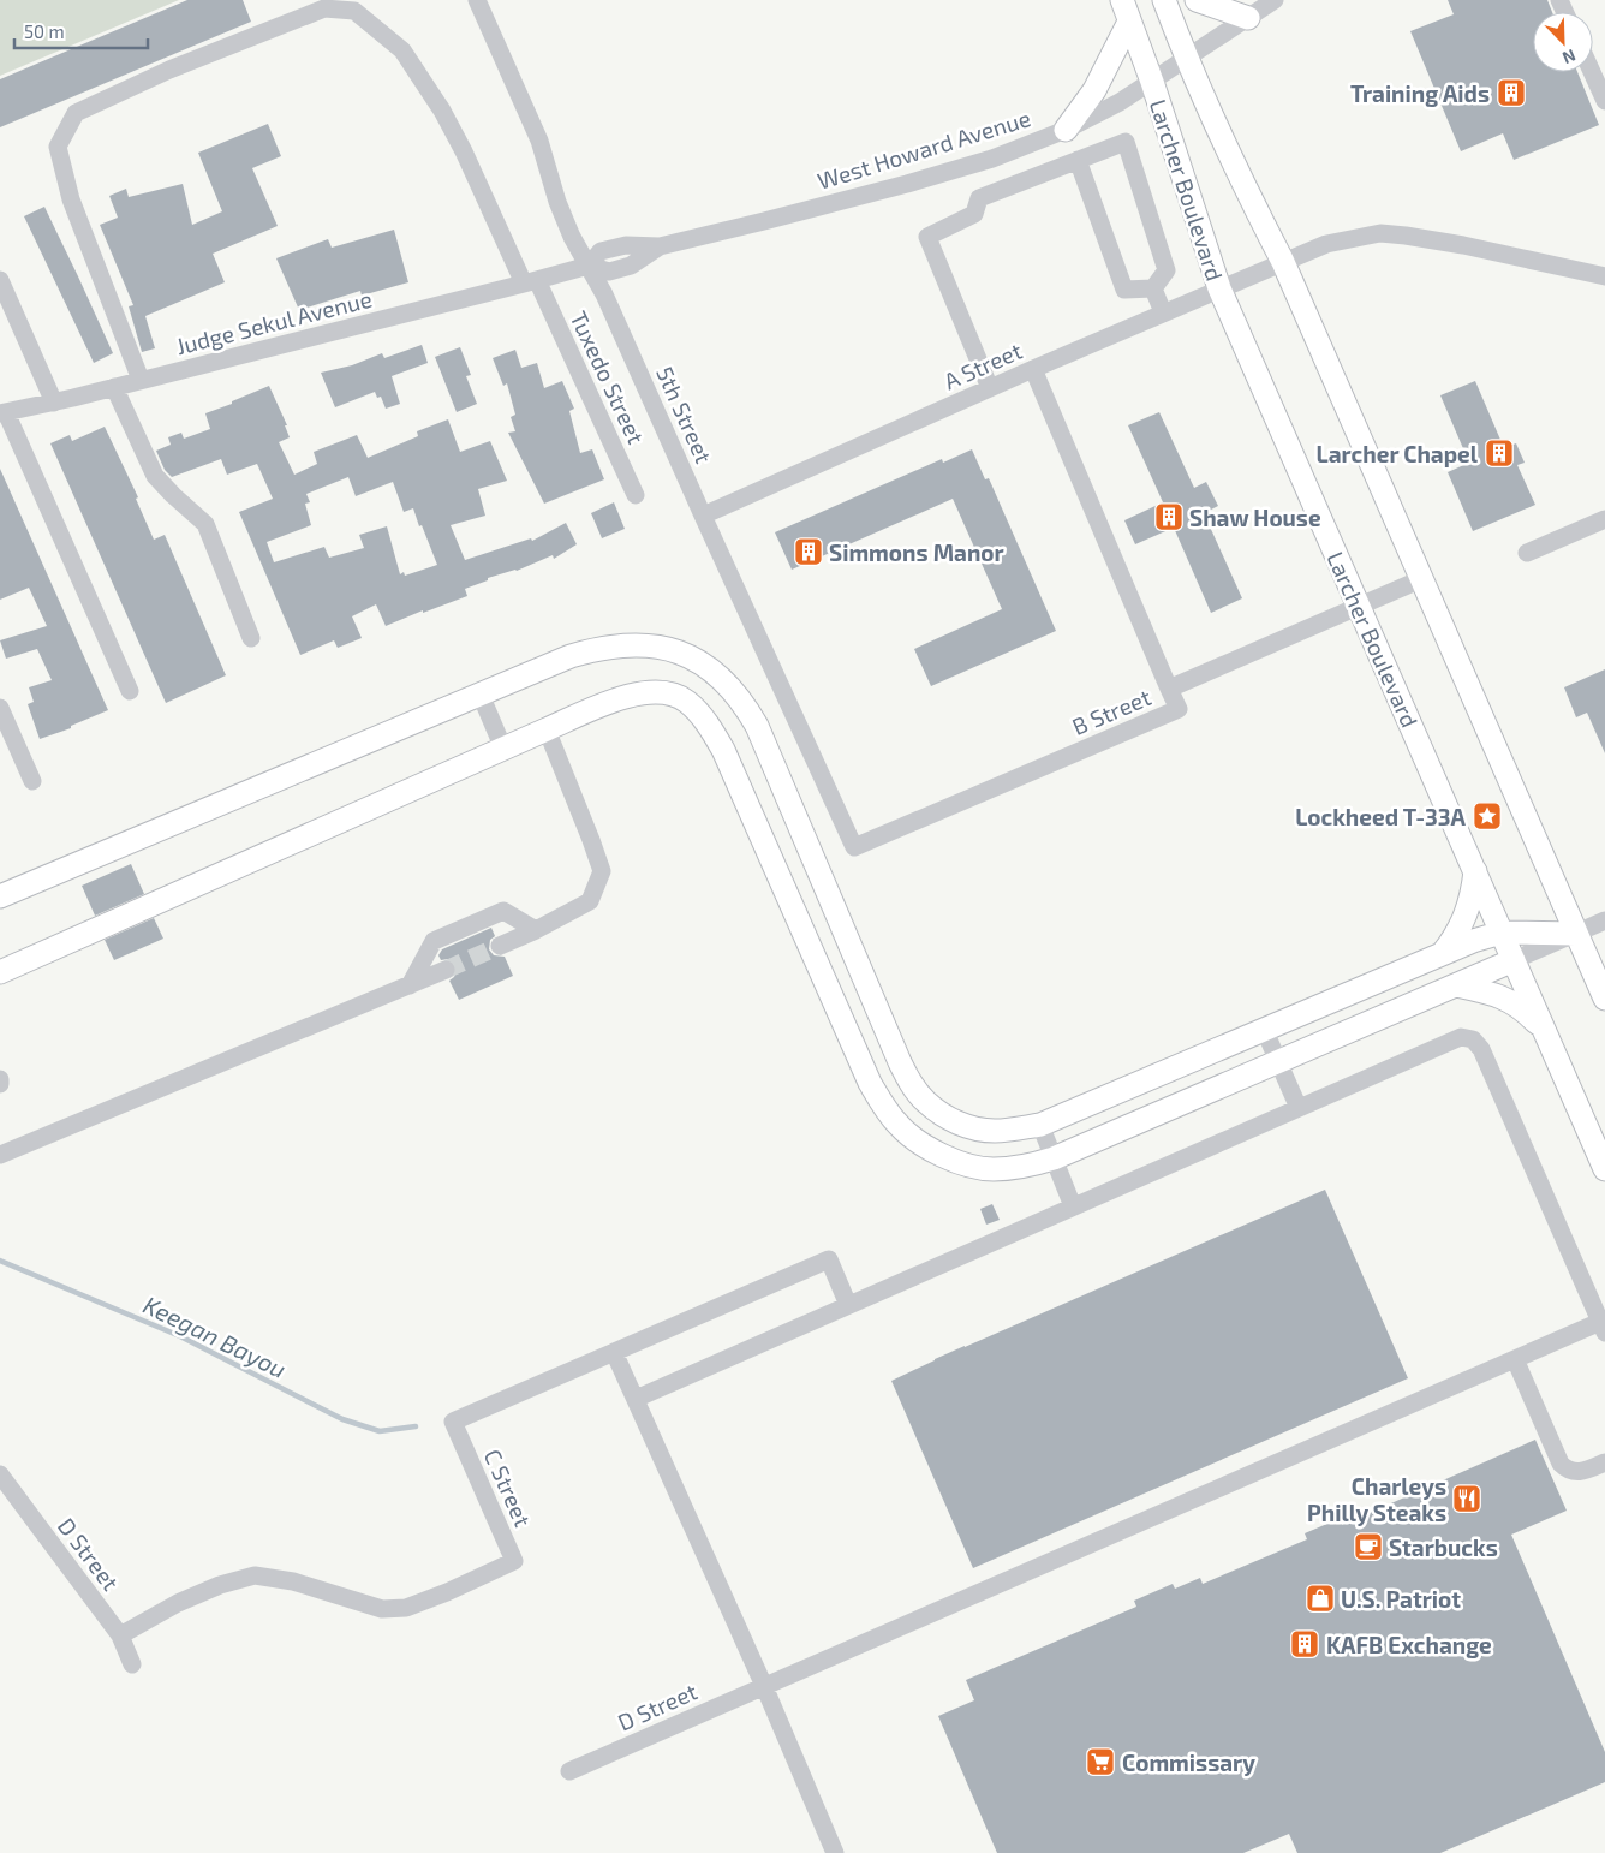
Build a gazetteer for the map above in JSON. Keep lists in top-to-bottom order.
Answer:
{
  "streets": {
    "main road": ["Larcher Boulevard"],
    "street": [
      "West Howard Avenue",
      "Judge Sekul Avenue",
      "A Street",
      "Tuxedo Street",
      "5th Street",
      "B Street",
      "C Street",
      "D Street"
    ]
  },
  "crossings": [
    ["West Howard Avenue", "Larcher Boulevard"],
    ["West Howard Avenue", "Judge Sekul Avenue"],
    ["West Howard Avenue", "5th Street"],
    ["Larcher Boulevard", "A Street"],
    ["Larcher Boulevard", "B Street"],
    ["Judge Sekul Avenue", "Tuxedo Street"],
    ["A Street", "5th Street"],
    ["5th Street", "B Street"],
    ["C Street", "D Street"]
  ],
  "water": ["Keegan Bayou"],
  "places": {
    "building": [
      "Training Aids",
      "Larcher Chapel",
      "Shaw House",
      "Simmons Manor",
      "KAFB Exchange"
    ],
    "place": ["Lockheed T-33A"],
    "restaurant": ["Charleys Philly Steaks"],
    "cafe": ["Starbucks"],
    "shop": ["U.S. Patriot"],
    "supermarket": ["Commissary"]
  },
  "scale_bar": "50 m",
  "north": "bottom right"
}
